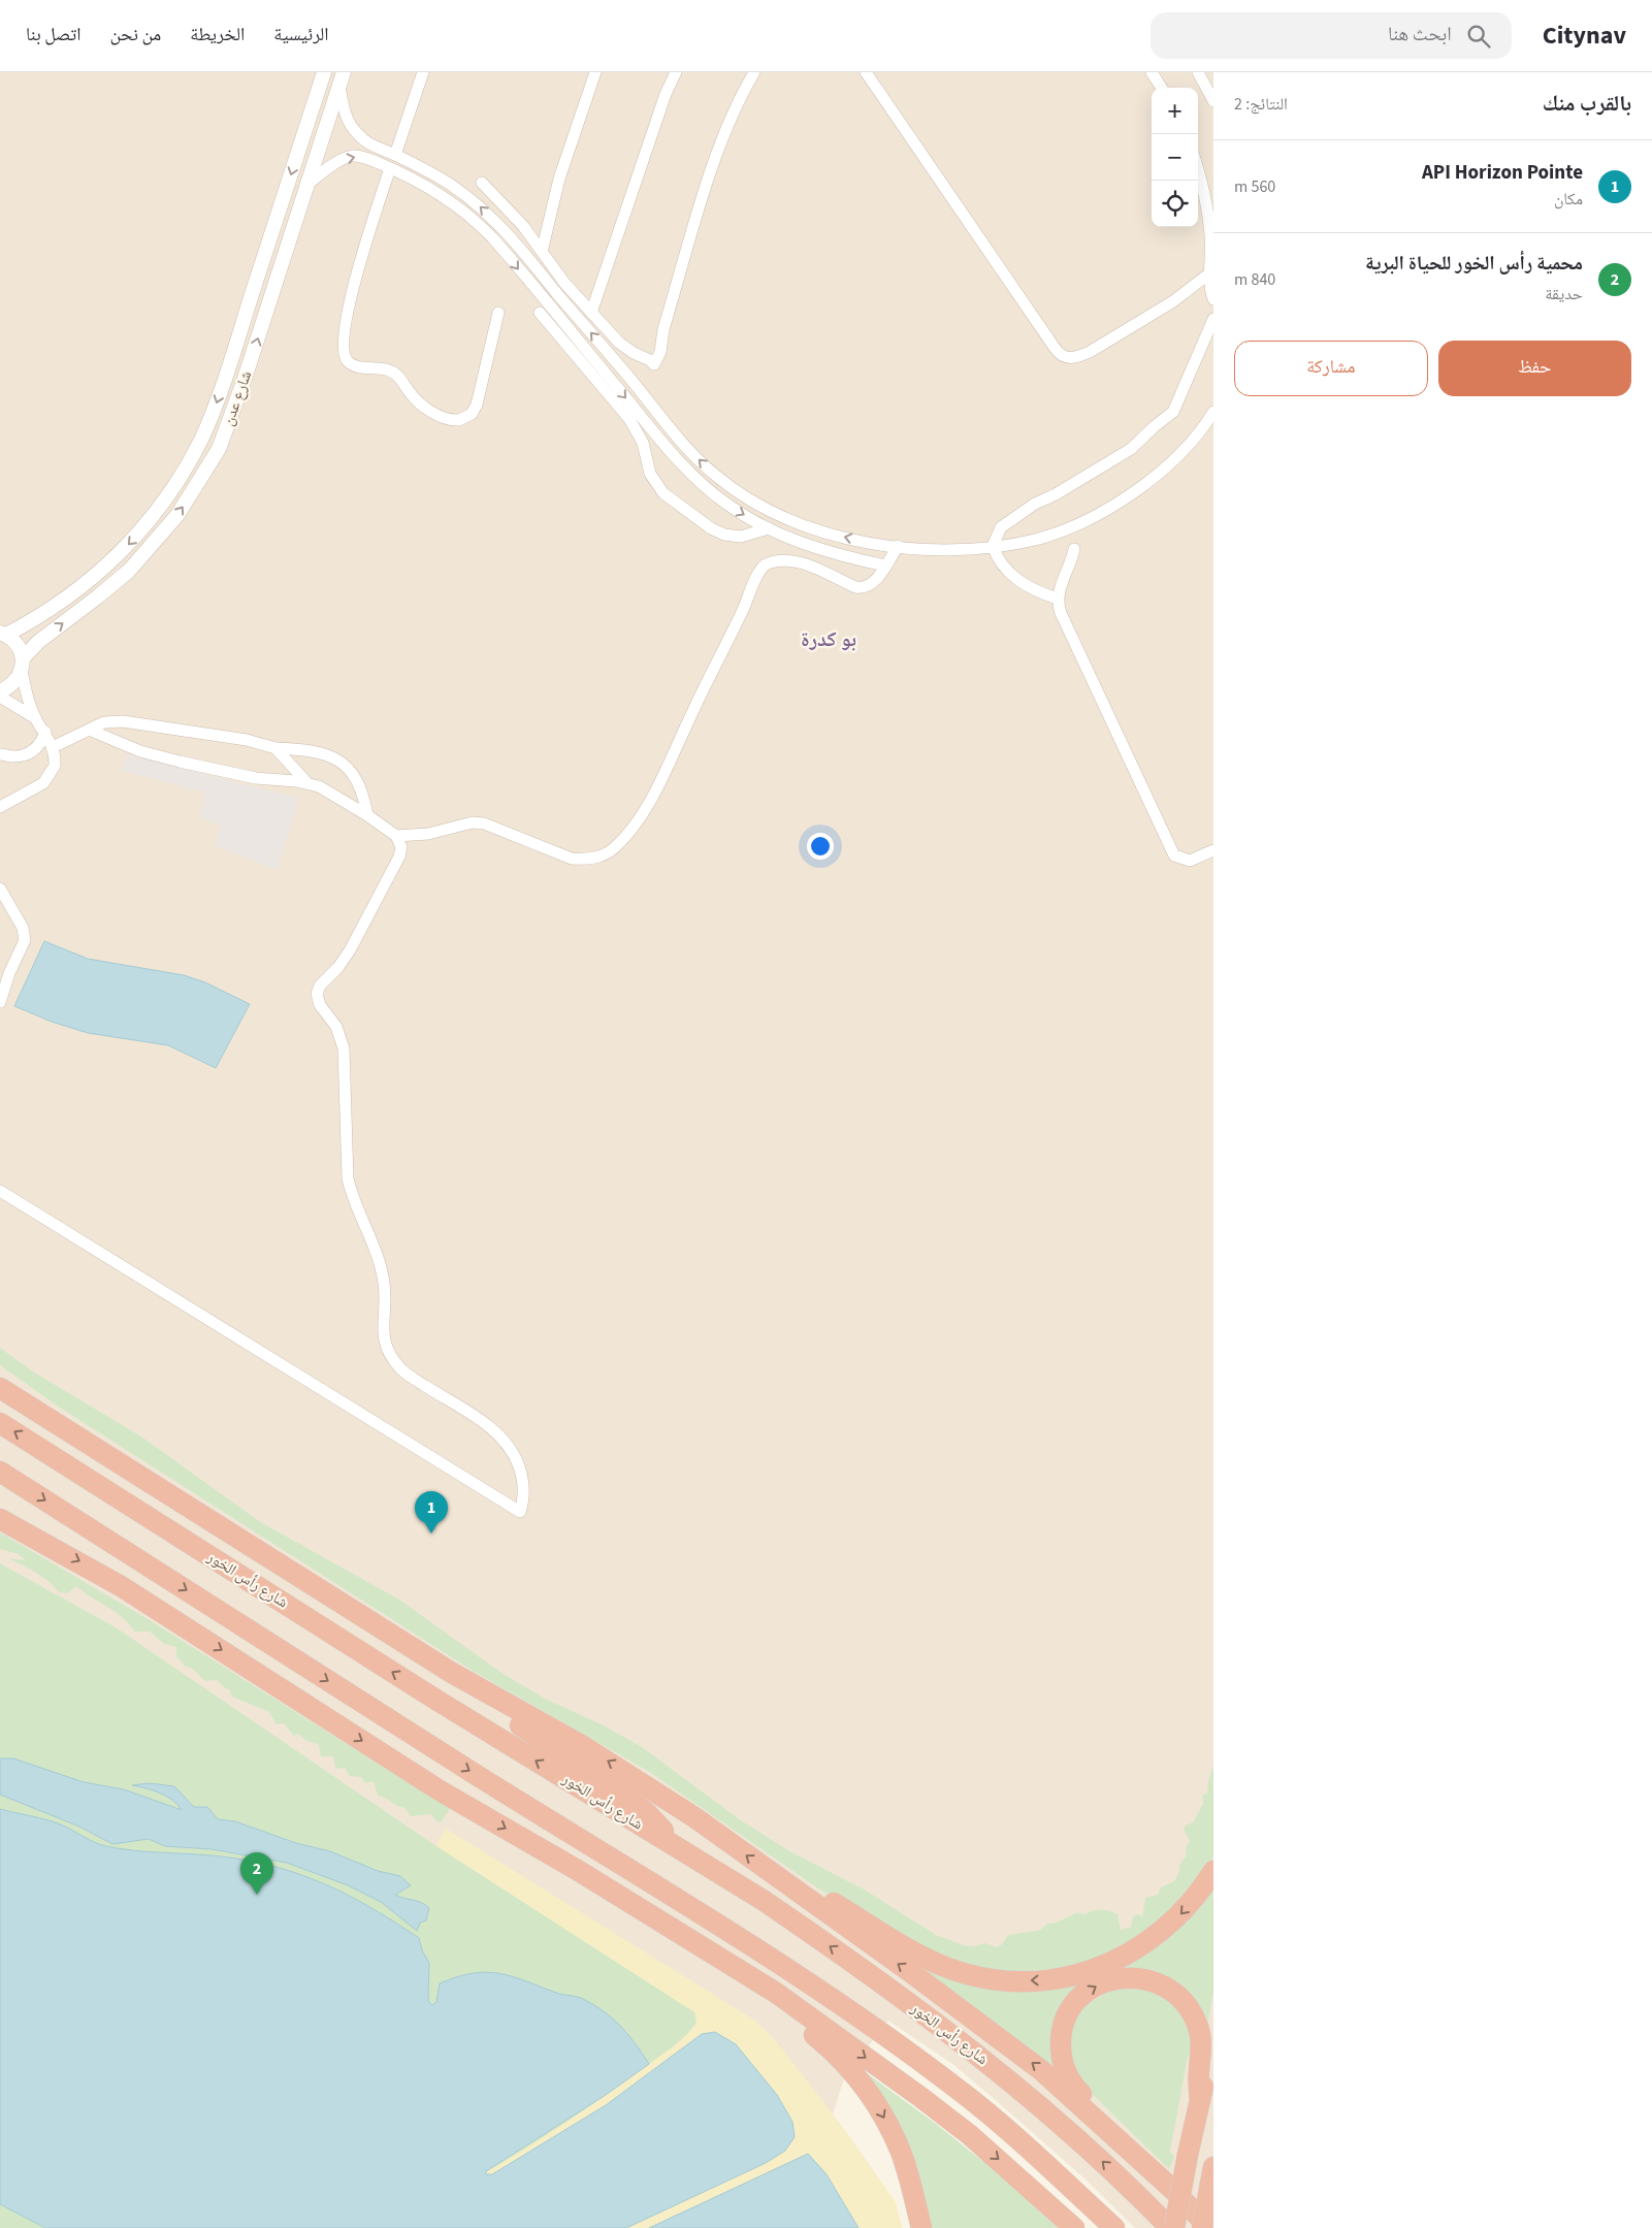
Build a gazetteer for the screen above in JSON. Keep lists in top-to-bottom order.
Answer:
{
  "streets": {
    "highway": ["شارع رأس الخور"],
    "street": ["شارع عدن"]
  },
  "districts": ["بو كدرة"],
  "page": {
    "header": "Citynav",
    "search": "ابحث هنا",
    "nav": [
      "الرئيسية",
      "الخريطة",
      "من نحن",
      "اتصل بنا"
    ],
    "heading": ["بالقرب منك", "النتائج: 2"],
    "map_buttons": ["+", "−"],
    "list": [
      {
        "mark": "1",
        "name": "API Horizon Pointe",
        "note": "مكان",
        "value": "560 m"
      },
      {
        "mark": "2",
        "name": "محمية رأس الخور للحياة البرية",
        "note": "حديقة",
        "value": "840 m"
      }
    ],
    "buttons": ["حفظ", "مشاركة"],
    "pins": ["1", "2"]
  }
}
